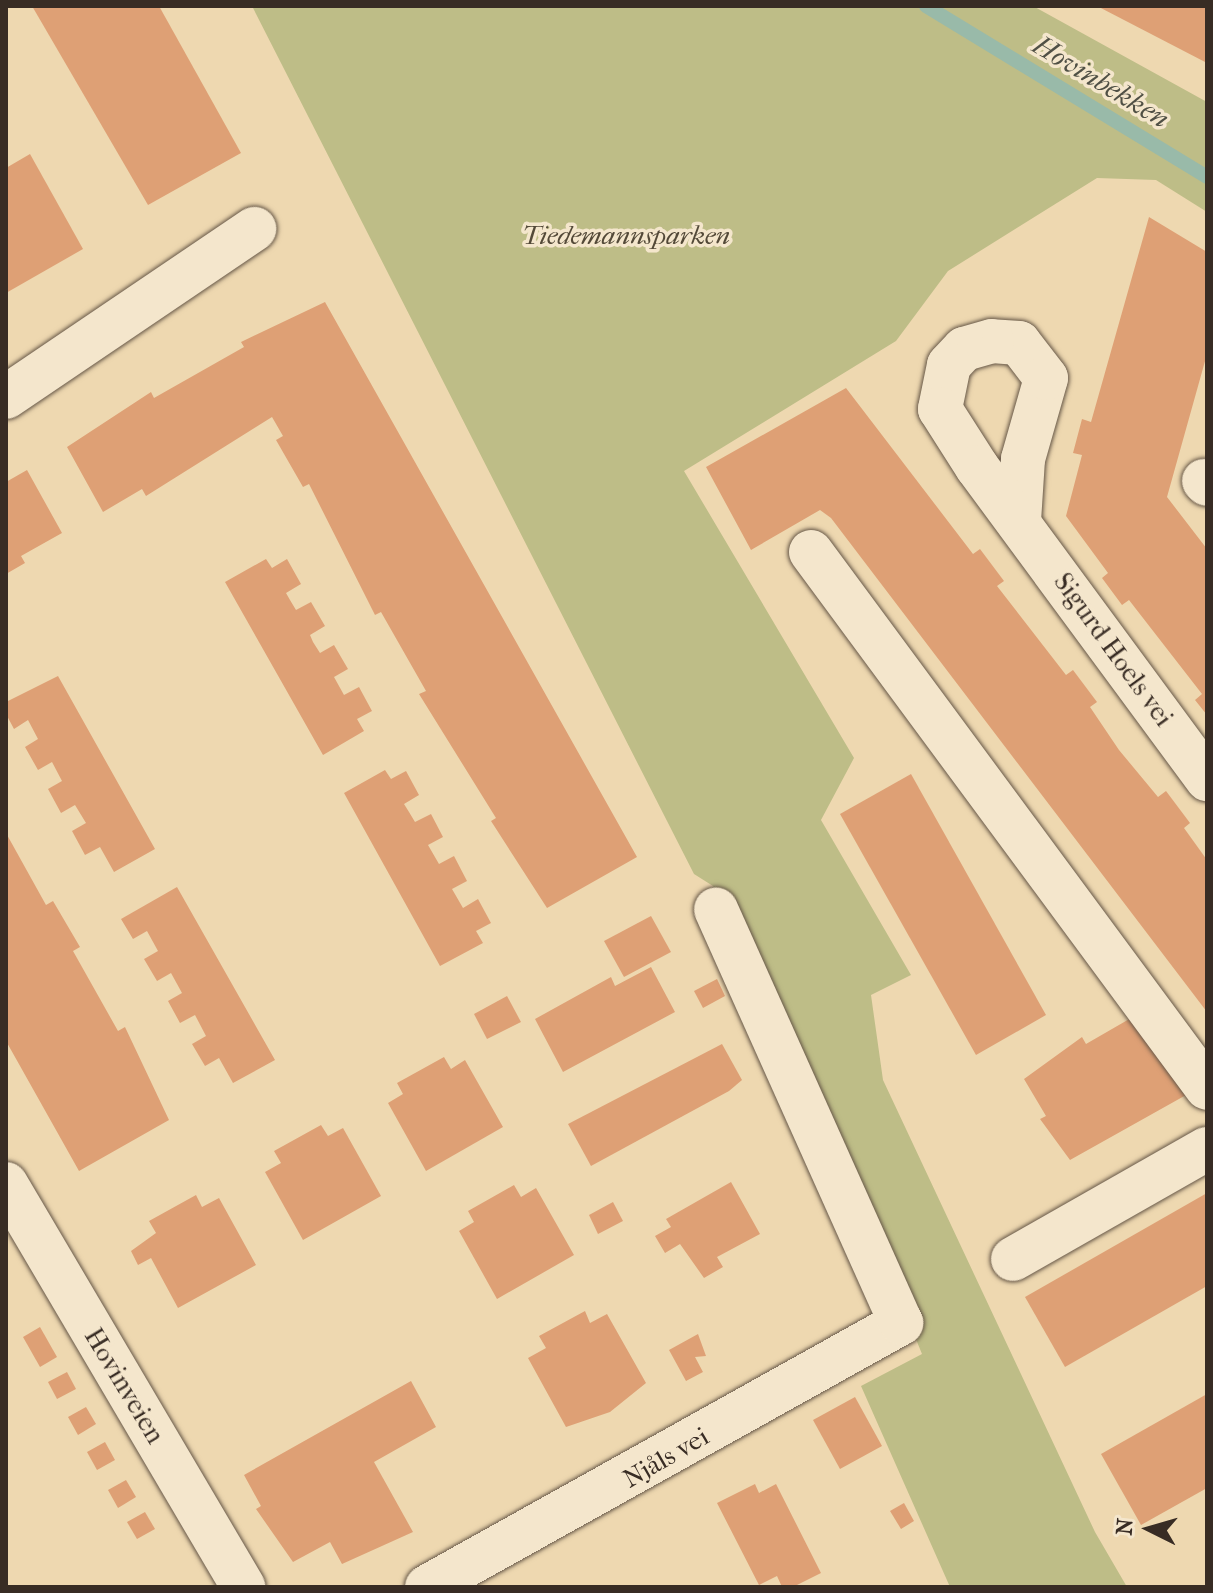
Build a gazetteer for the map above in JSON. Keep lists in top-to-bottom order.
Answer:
{
  "streets": {
    "street": ["Sigurd Hoels vei", "Hovinveien", "Njåls vei"]
  },
  "water": ["Hovinbekken"],
  "parks": ["Tiedemannsparken"],
  "north": "left"
}
